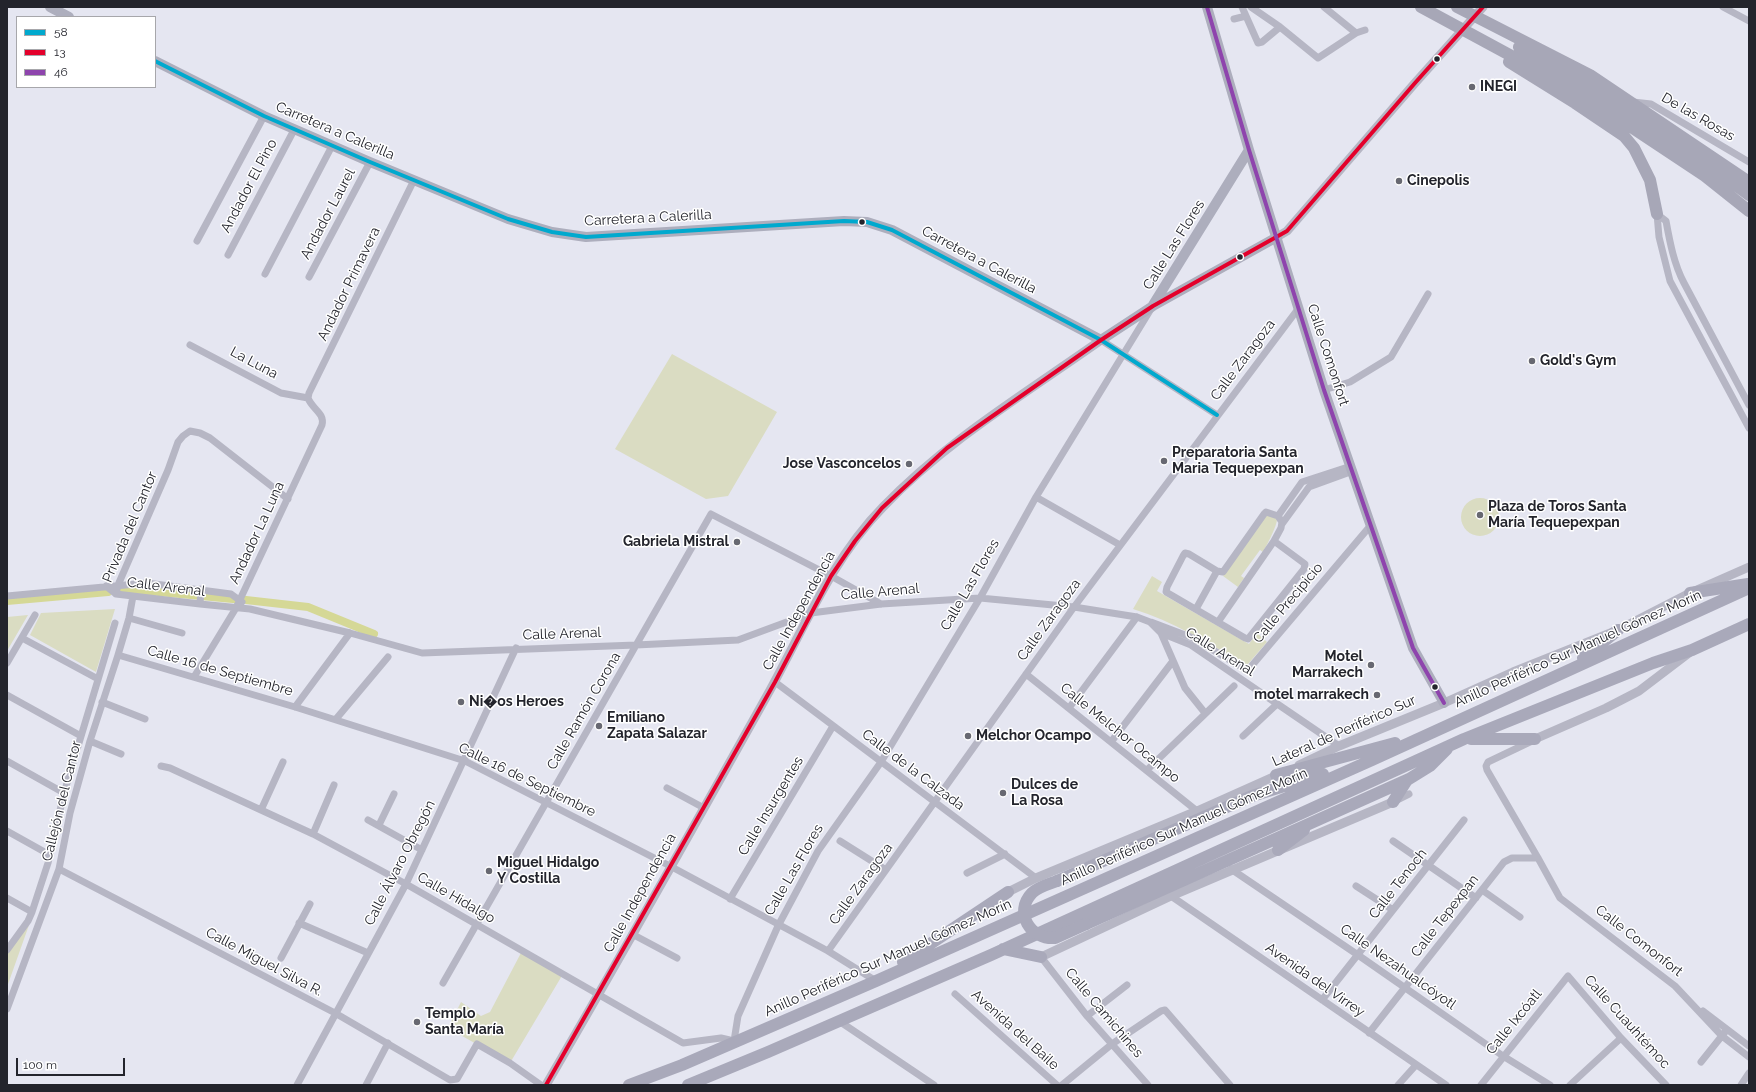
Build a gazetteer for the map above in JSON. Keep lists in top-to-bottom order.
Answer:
{
  "streets": {
    "highway": ["Anillo Periférico Sur Manuel Gómez Morín"],
    "main road": [
      "Carretera a Calerilla",
      "Calle Las Flores",
      "Calle Comonfort",
      "Calle Independencia"
    ],
    "street": [
      "De las Rosas",
      "Andador El Pino",
      "Andador Laurel",
      "Andador Primavera",
      "Calle Zaragoza",
      "La Luna",
      "Privada del Cantor",
      "Andador La Luna",
      "Calle Arenal",
      "Calle Precipicio",
      "Calle 16 de Septiembre",
      "Calle Ramón Corona",
      "Lateral de Periférico Sur",
      "Calle Melchor Ocampo",
      "Calle de la Calzada",
      "Callejón del Cantor",
      "Calle Insurgentes",
      "Calle Álvaro Obregón",
      "Calle Tenoch",
      "Calle Hidalgo",
      "Calle Tepexpan",
      "Calle Miguel Silva R.",
      "Calle Nezahualcóyotl",
      "Avenida del Virrey",
      "Calle Camichines",
      "Calle Ixcóatl",
      "Calle Cuauhtémoc",
      "Avenida del Baile"
    ]
  },
  "crossings": [
    ["Carretera a Calerilla", "Andador El Pino"],
    ["Carretera a Calerilla", "Andador Laurel"],
    ["Carretera a Calerilla", "Andador Primavera"],
    ["Carretera a Calerilla", "Calle Independencia"],
    ["Calle Las Flores", "Calle Comonfort"],
    ["Calle Las Flores", "Calle Arenal"],
    ["Calle Las Flores", "Calle Independencia"],
    ["Calle Las Flores", "Anillo Periférico Sur Manuel Gómez Morín"],
    ["Calle Las Flores", "Calle 16 de Septiembre"],
    ["Calle Las Flores", "Calle de la Calzada"],
    ["Calle Las Flores", "Calle Hidalgo"],
    ["Andador Primavera", "La Luna"],
    ["Andador Primavera", "Andador La Luna"],
    ["Calle Comonfort", "Calle Zaragoza"],
    ["Calle Comonfort", "Calle Precipicio"],
    ["Calle Comonfort", "Calle Independencia"],
    ["Calle Comonfort", "Lateral de Periférico Sur"],
    ["Calle Comonfort", "Calle Tepexpan"],
    ["Calle Zaragoza", "Calle Arenal"],
    ["Calle Zaragoza", "Calle 16 de Septiembre"],
    ["Calle Zaragoza", "Calle Melchor Ocampo"],
    ["Calle Zaragoza", "Calle de la Calzada"],
    ["La Luna", "Andador La Luna"],
    ["Privada del Cantor", "Andador La Luna"],
    ["Privada del Cantor", "Calle Arenal"],
    ["Andador La Luna", "Calle Arenal"],
    ["Andador La Luna", "Calle 16 de Septiembre"],
    ["Calle Arenal", "Calle Precipicio"],
    ["Calle Arenal", "Calle Independencia"],
    ["Calle Arenal", "Calle Ramón Corona"],
    ["Calle Arenal", "Lateral de Periférico Sur"],
    ["Calle Arenal", "Callejón del Cantor"],
    ["Calle Arenal", "Calle Álvaro Obregón"],
    ["Calle Independencia", "Calle 16 de Septiembre"],
    ["Calle Independencia", "Calle Ramón Corona"],
    ["Calle Independencia", "Calle de la Calzada"],
    ["Calle Independencia", "Calle Hidalgo"],
    ["Anillo Periférico Sur Manuel Gómez Morín", "Calle 16 de Septiembre"],
    ["Anillo Periférico Sur Manuel Gómez Morín", "Calle Hidalgo"],
    ["Calle 16 de Septiembre", "Calle Ramón Corona"],
    ["Calle 16 de Septiembre", "Callejón del Cantor"],
    ["Calle 16 de Septiembre", "Calle Insurgentes"],
    ["Calle 16 de Septiembre", "Calle Álvaro Obregón"],
    ["Calle Ramón Corona", "Calle Hidalgo"],
    ["Lateral de Periférico Sur", "Calle Melchor Ocampo"],
    ["Lateral de Periférico Sur", "Calle de la Calzada"],
    ["Calle de la Calzada", "Calle Insurgentes"],
    ["Callejón del Cantor", "Calle Miguel Silva R."],
    ["Calle Álvaro Obregón", "Calle Hidalgo"],
    ["Calle Álvaro Obregón", "Calle Miguel Silva R."],
    ["Calle Tenoch", "Calle Nezahualcóyotl"],
    ["Calle Tenoch", "Avenida del Virrey"],
    ["Calle Tepexpan", "Calle Nezahualcóyotl"],
    ["Calle Tepexpan", "Avenida del Virrey"],
    ["Calle Nezahualcóyotl", "Calle Ixcóatl"],
    ["Calle Ixcóatl", "Calle Cuauhtémoc"]
  ],
  "places": [
    "INEGI",
    "Cinepolis",
    "Gold's Gym",
    "Preparatoria Santa Maria Tequepexpan",
    "Jose Vasconcelos",
    "Plaza de Toros Santa María Tequepexpan",
    "Gabriela Mistral",
    "Motel Marrakech",
    "motel marrakech",
    "Ni�os Heroes",
    "Emiliano Zapata Salazar",
    "Melchor Ocampo",
    "Dulces de La Rosa",
    "Miguel Hidalgo Y Costilla",
    "Templo Santa María"
  ],
  "lines": ["transit line 13", "transit line 46", "transit line 58"],
  "legend": ["58", "13", "46"],
  "scale_bar": "100 m"
}
